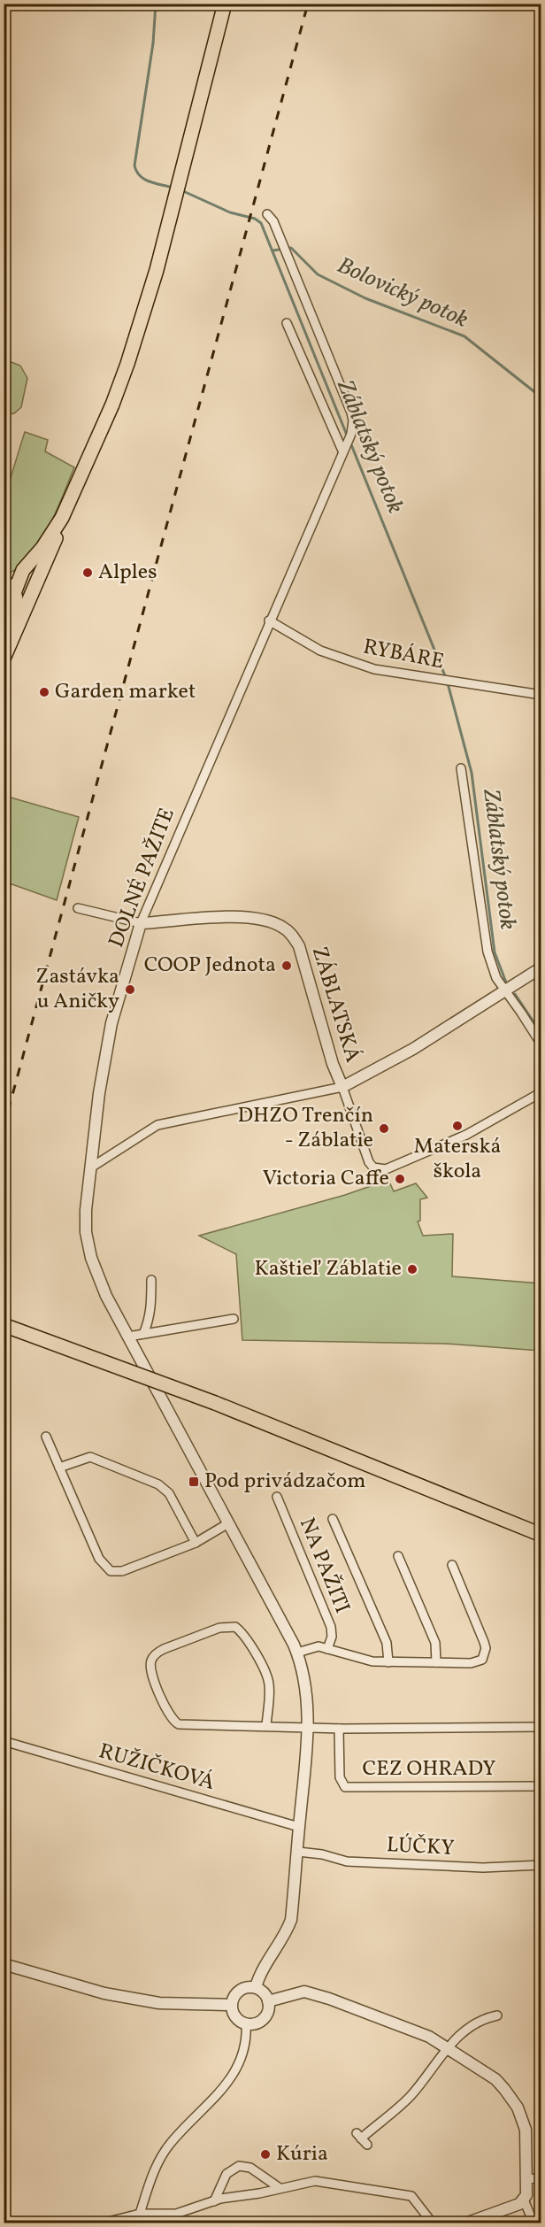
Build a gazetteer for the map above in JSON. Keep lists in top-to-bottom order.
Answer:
{
  "streets": {
    "street": [
      "RYBÁRE",
      "DOLNÉ PAŽITE",
      "ZÁBLATSKÁ",
      "NA PAŽITI",
      "RUŽIČKOVÁ",
      "CEZ OHRADY",
      "LÚČKY"
    ]
  },
  "crossings": [
    ["RYBÁRE", "DOLNÉ PAŽITE"],
    ["DOLNÉ PAŽITE", "ZÁBLATSKÁ"],
    ["DOLNÉ PAŽITE", "NA PAŽITI"],
    ["DOLNÉ PAŽITE", "RUŽIČKOVÁ"],
    ["DOLNÉ PAŽITE", "CEZ OHRADY"],
    ["DOLNÉ PAŽITE", "LÚČKY"]
  ],
  "water": ["Bolovický potok", "Záblatský potok"],
  "places": {
    "other": [
      "Alples",
      "Garden market",
      "COOP Jednota",
      "Zastávka u Aničky",
      "Materská škola",
      "DHZO Trenčín - Záblatie",
      "Victoria Caffe",
      "Kaštieľ Záblatie",
      "Kúria"
    ],
    "transit": ["Pod privádzačom"]
  }
}
